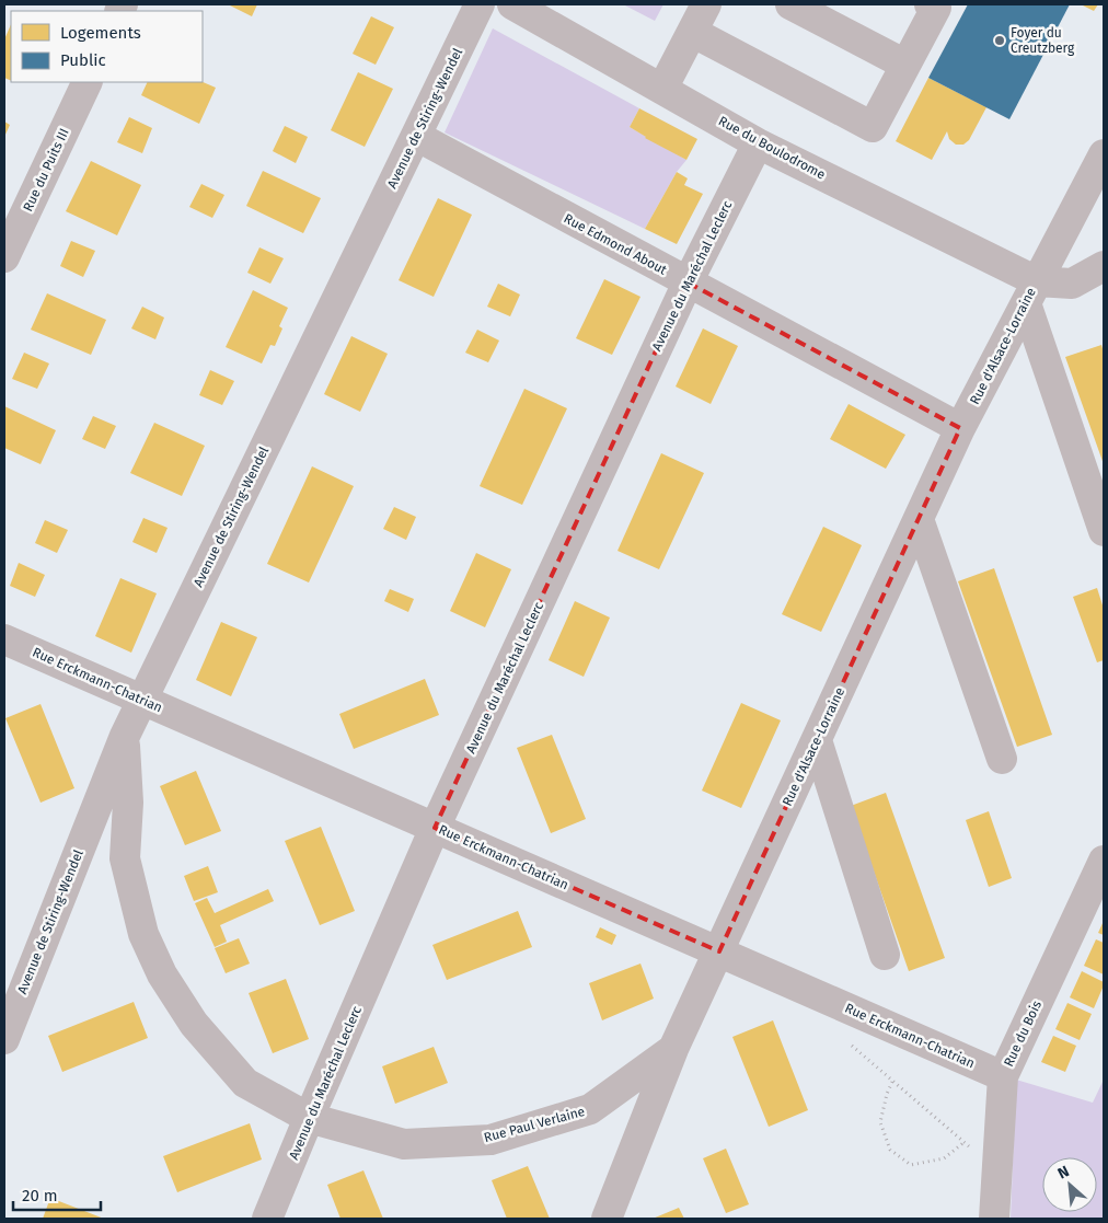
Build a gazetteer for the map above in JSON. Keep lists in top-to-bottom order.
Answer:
{
  "streets": {
    "street": [
      "Avenue de Stiring-Wendel",
      "Rue du Boulodrome",
      "Rue du Puits III",
      "Rue Edmond About",
      "Avenue du Maréchal Leclerc",
      "Rue d'Alsace-Lorraine",
      "Rue Erckmann-Chatrian",
      "Rue du Bois",
      "Rue Paul Verlaine"
    ]
  },
  "crossings": [
    ["Avenue de Stiring-Wendel", "Rue Edmond About"],
    ["Avenue de Stiring-Wendel", "Rue Erckmann-Chatrian"],
    ["Avenue de Stiring-Wendel", "Rue Paul Verlaine"],
    ["Rue du Boulodrome", "Avenue du Maréchal Leclerc"],
    ["Rue du Boulodrome", "Rue d'Alsace-Lorraine"],
    ["Rue Edmond About", "Avenue du Maréchal Leclerc"],
    ["Rue Edmond About", "Rue d'Alsace-Lorraine"],
    ["Avenue du Maréchal Leclerc", "Rue Erckmann-Chatrian"],
    ["Avenue du Maréchal Leclerc", "Rue Paul Verlaine"],
    ["Rue d'Alsace-Lorraine", "Rue Erckmann-Chatrian"],
    ["Rue d'Alsace-Lorraine", "Rue Paul Verlaine"],
    ["Rue Erckmann-Chatrian", "Rue du Bois"]
  ],
  "places": ["Foyer du Creutzberg"],
  "legend": ["Logements", "Public"],
  "scale_bar": "20 m",
  "north": "top left"
}
